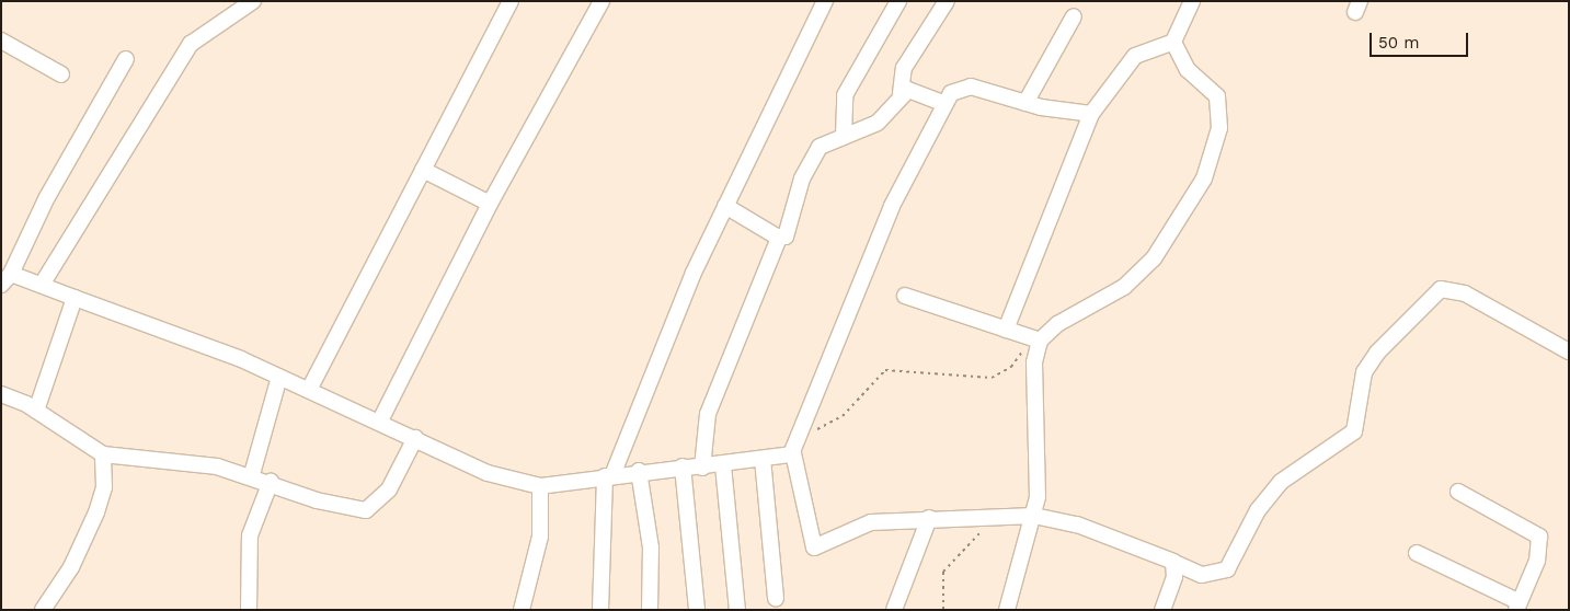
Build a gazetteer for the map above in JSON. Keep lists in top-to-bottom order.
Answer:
{
  "scale_bar": "50 m"
}
